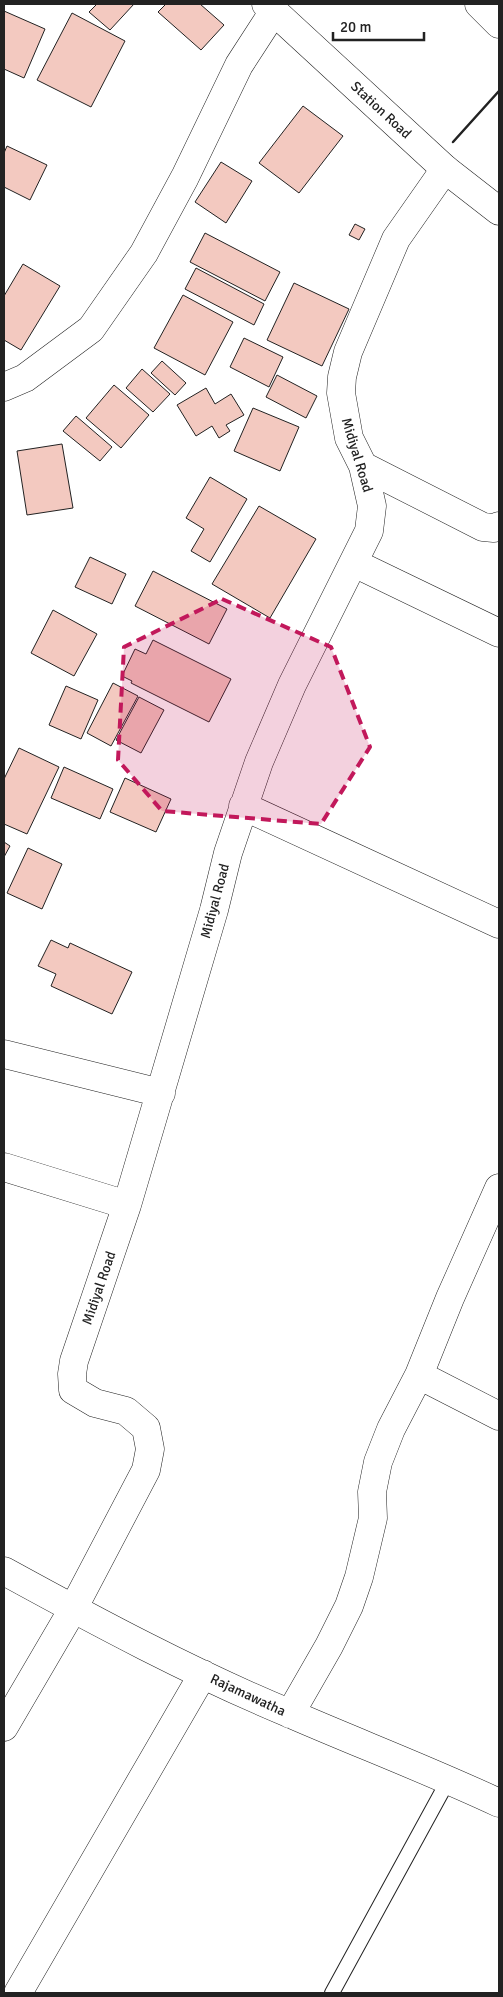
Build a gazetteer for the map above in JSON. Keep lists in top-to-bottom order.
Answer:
{
  "streets": {
    "street": ["Station Road", "Midiyal Road", "Rajamawatha"]
  },
  "crossings": [
    ["Station Road", "Midiyal Road"],
    ["Midiyal Road", "Rajamawatha"]
  ],
  "scale_bar": "20 m"
}
